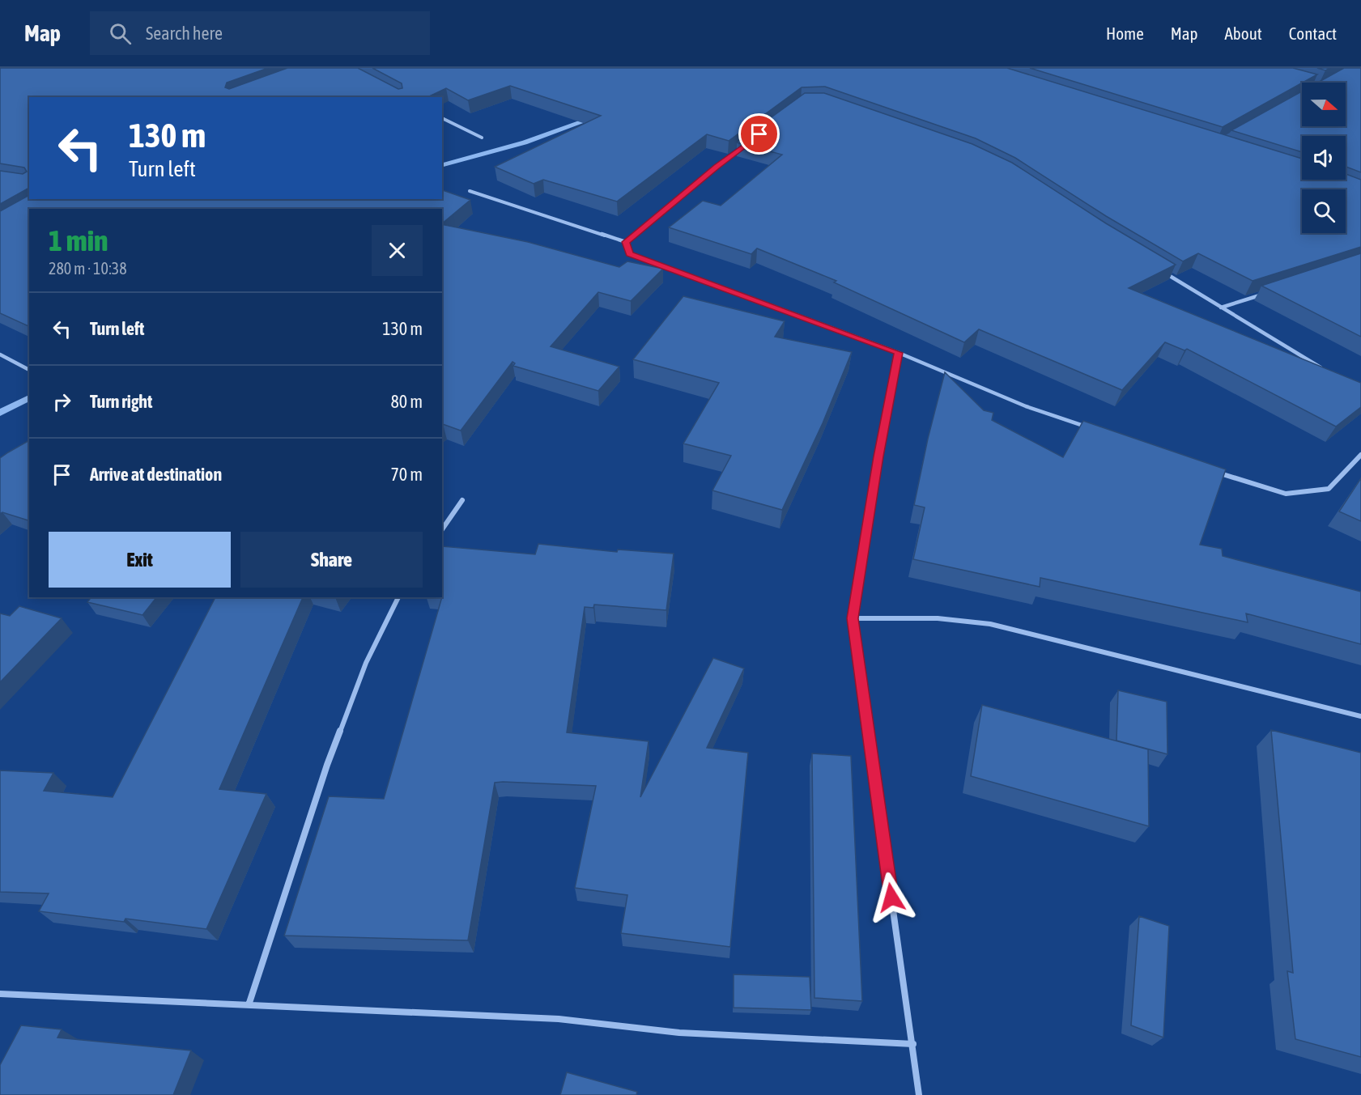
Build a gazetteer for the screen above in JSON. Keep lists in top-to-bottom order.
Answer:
{
  "north": "right",
  "page": {
    "header": "Map",
    "search": "Search here",
    "nav": [
      "Home",
      "Map",
      "About",
      "Contact"
    ],
    "turn": ["130 m", "Turn left"],
    "heading": ["1 min", "280 m · 10:38"],
    "list": [
      {
        "name": "Turn left",
        "value": "130 m"
      },
      {
        "name": "Turn right",
        "value": "80 m"
      },
      {
        "name": "Arrive at destination",
        "value": "70 m"
      }
    ],
    "buttons": ["Exit", "Share"]
  }
}
